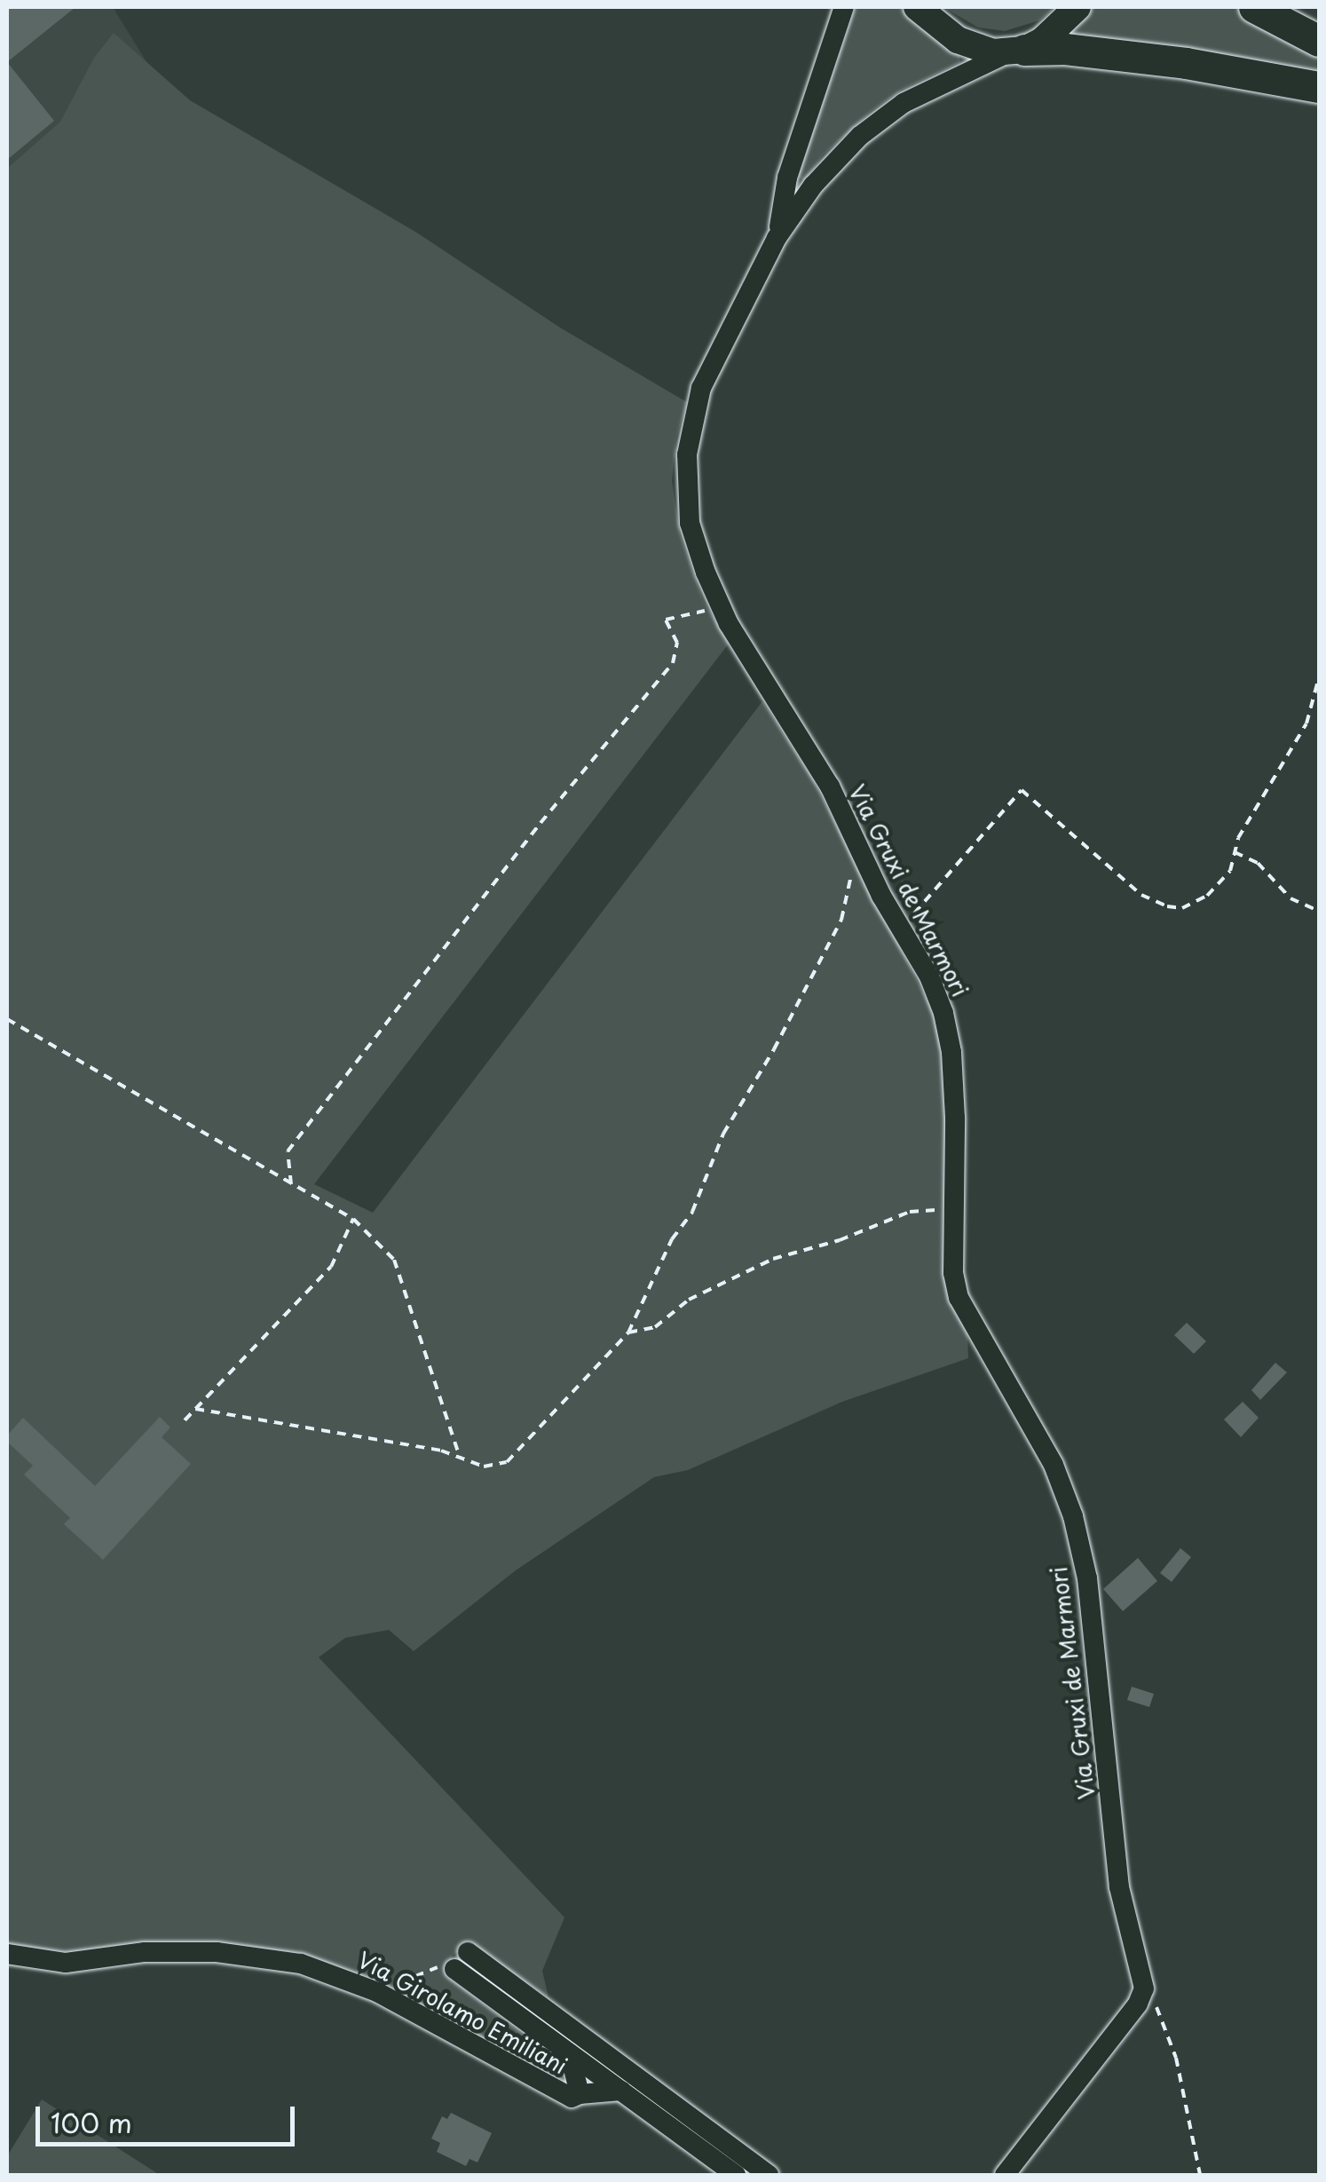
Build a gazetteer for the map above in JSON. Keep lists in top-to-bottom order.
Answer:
{
  "streets": {
    "street": ["Via Gruxi de Marmori", "Via Girolamo Emiliani"]
  },
  "scale_bar": "100 m"
}
